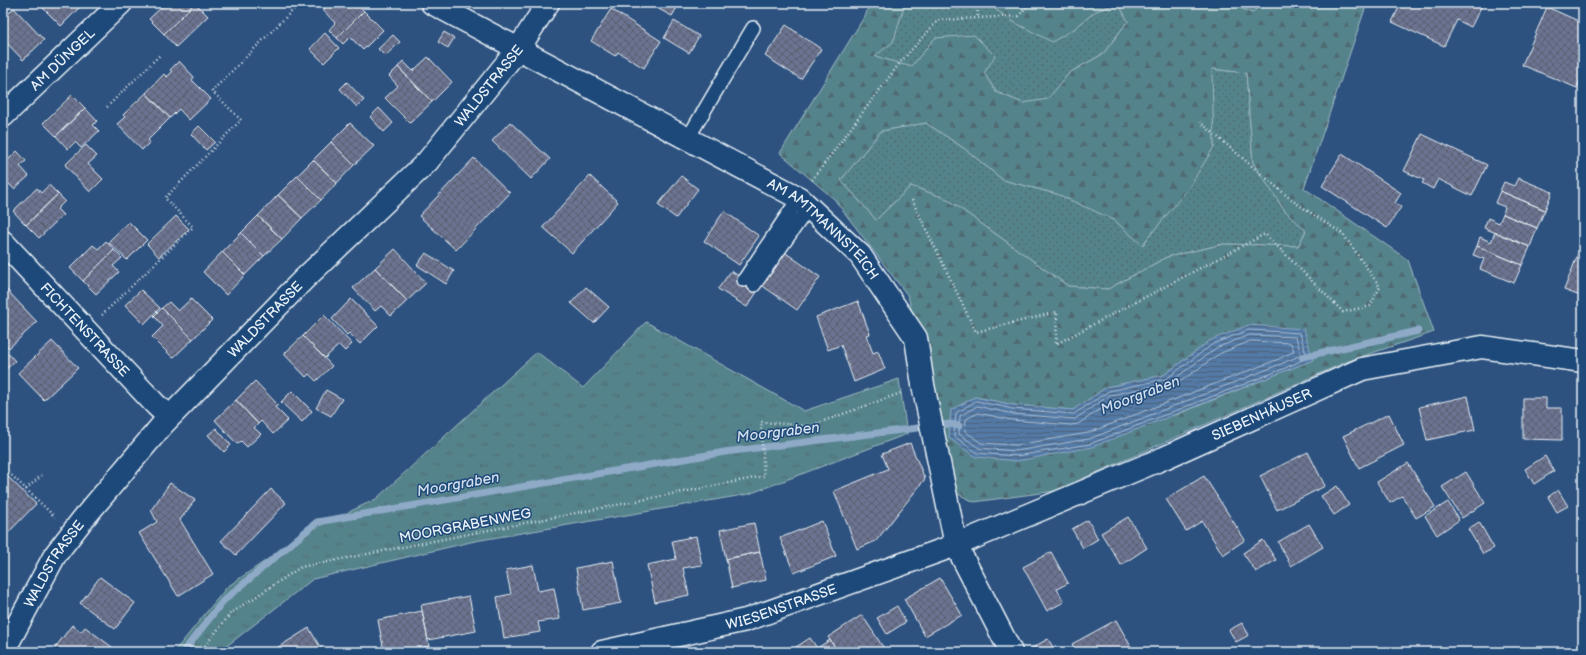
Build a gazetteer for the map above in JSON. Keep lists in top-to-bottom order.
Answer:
{
  "streets": {
    "street": [
      "AM DÜNGEL",
      "WALDSTRASSE",
      "AM AMTMANNSTEICH",
      "FICHTENSTRASSE",
      "SIEBENHÄUSER",
      "WIESENSTRASSE"
    ],
    "path": ["MOORGRABENWEG"]
  },
  "crossings": [
    ["WALDSTRASSE", "AM AMTMANNSTEICH"],
    ["WALDSTRASSE", "FICHTENSTRASSE"],
    ["AM AMTMANNSTEICH", "SIEBENHÄUSER"],
    ["AM AMTMANNSTEICH", "MOORGRABENWEG"],
    ["AM AMTMANNSTEICH", "WIESENSTRASSE"],
    ["SIEBENHÄUSER", "WIESENSTRASSE"]
  ],
  "water": ["Moorgraben"]
}
